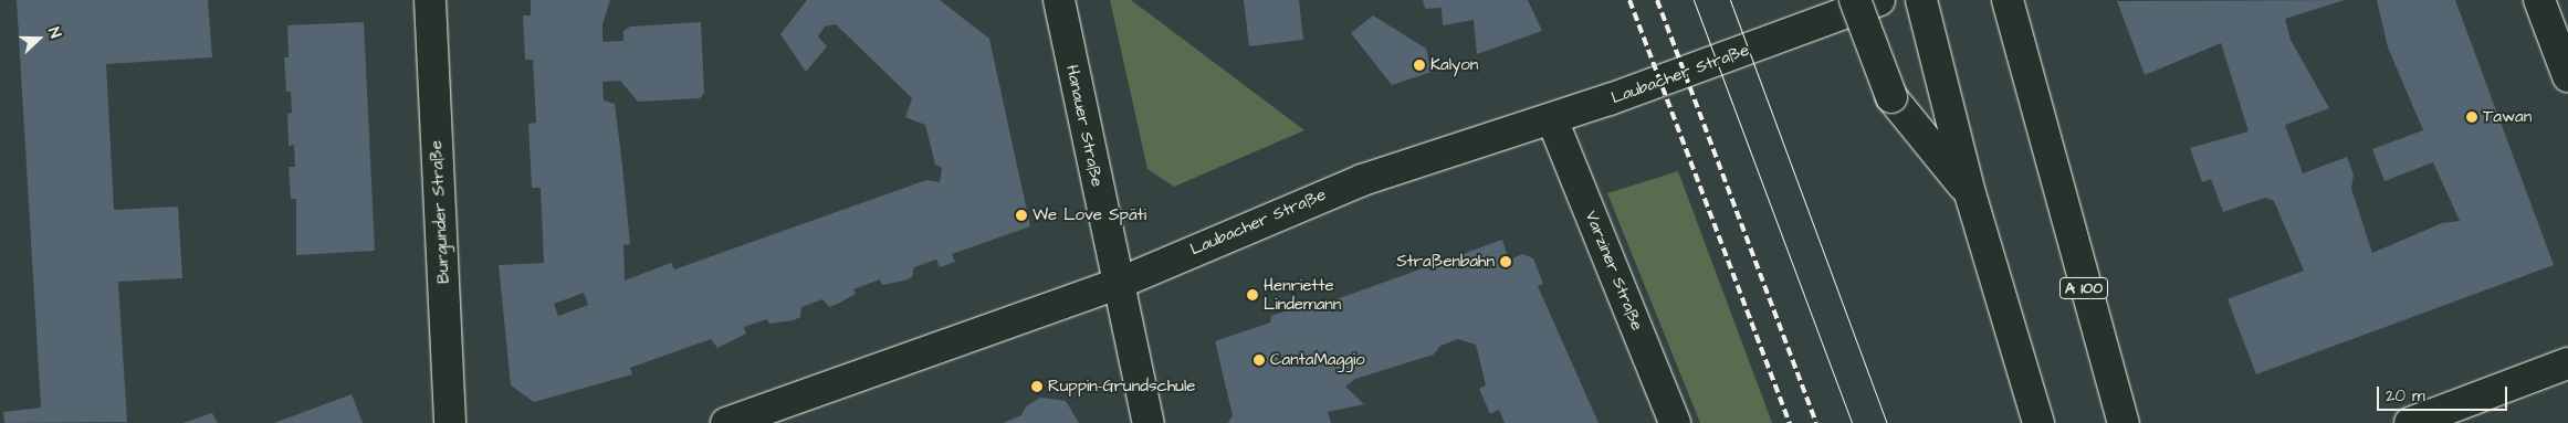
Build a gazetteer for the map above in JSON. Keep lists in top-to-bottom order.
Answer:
{
  "streets": {
    "main road": [
      "Laubacher Straße",
      "Hanauer Straße",
      "Burgunder Straße",
      "Varziner Straße",
      "A 100"
    ]
  },
  "crossings": [
    ["Laubacher Straße", "Hanauer Straße"],
    ["Laubacher Straße", "Varziner Straße"]
  ],
  "places": [
    "Kalyon",
    "Tawan",
    "We Love Späti",
    "Straßenbahn",
    "Henriette Lindemann",
    "CantaMaggio",
    "Ruppin-Grundschule"
  ],
  "scale_bar": "20 m",
  "north": "right"
}
